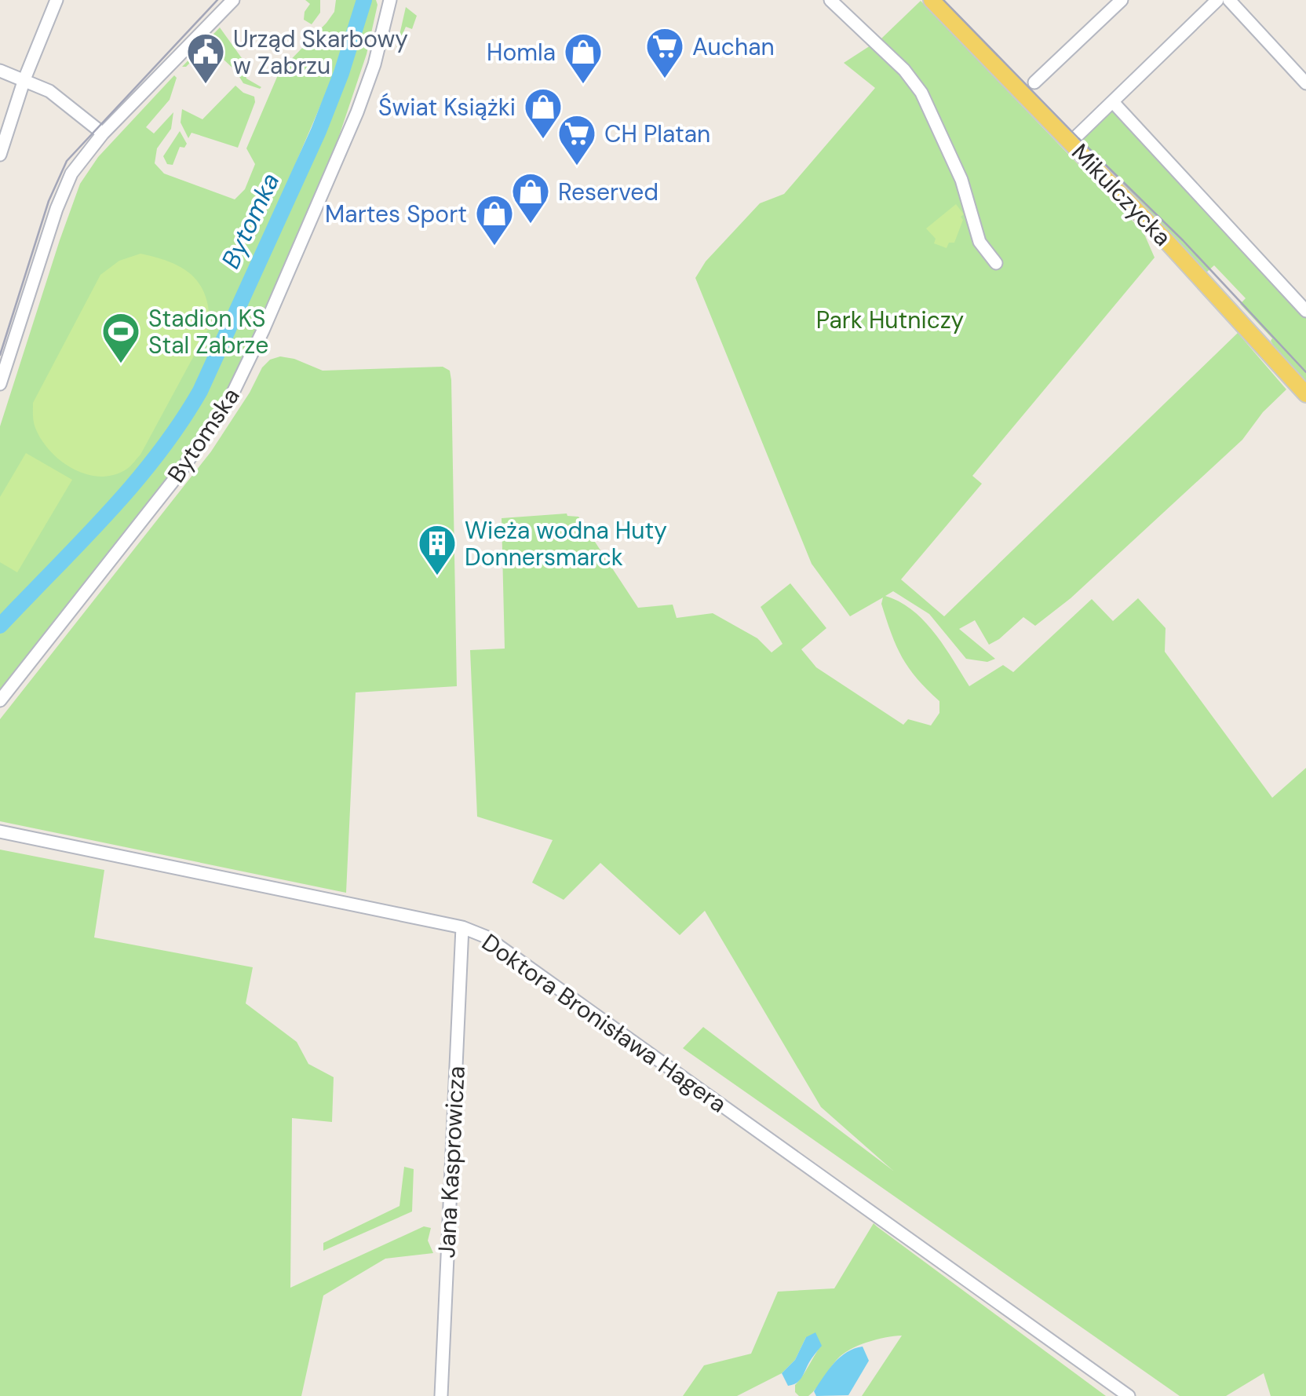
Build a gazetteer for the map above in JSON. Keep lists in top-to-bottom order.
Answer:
{
  "streets": {
    "main road": ["Mikulczycka"],
    "street": ["Bytomska", "Doktora Bronisława Hagera", "Jana Kasprowicza"]
  },
  "crossings": [
    ["Doktora Bronisława Hagera", "Jana Kasprowicza"]
  ],
  "water": ["Bytomka"],
  "parks": ["Park Hutniczy"],
  "places": {
    "supermarket": ["Auchan", "CH Platan"],
    "public building": ["Urząd Skarbowy w Zabrzu"],
    "shop": [
      "Homla",
      "Świat Książki",
      "Reserved",
      "Martes Sport"
    ],
    "sports": ["Stadion KS Stal Zabrze"],
    "building": ["Wieża wodna Huty Donnersmarck"]
  }
}
